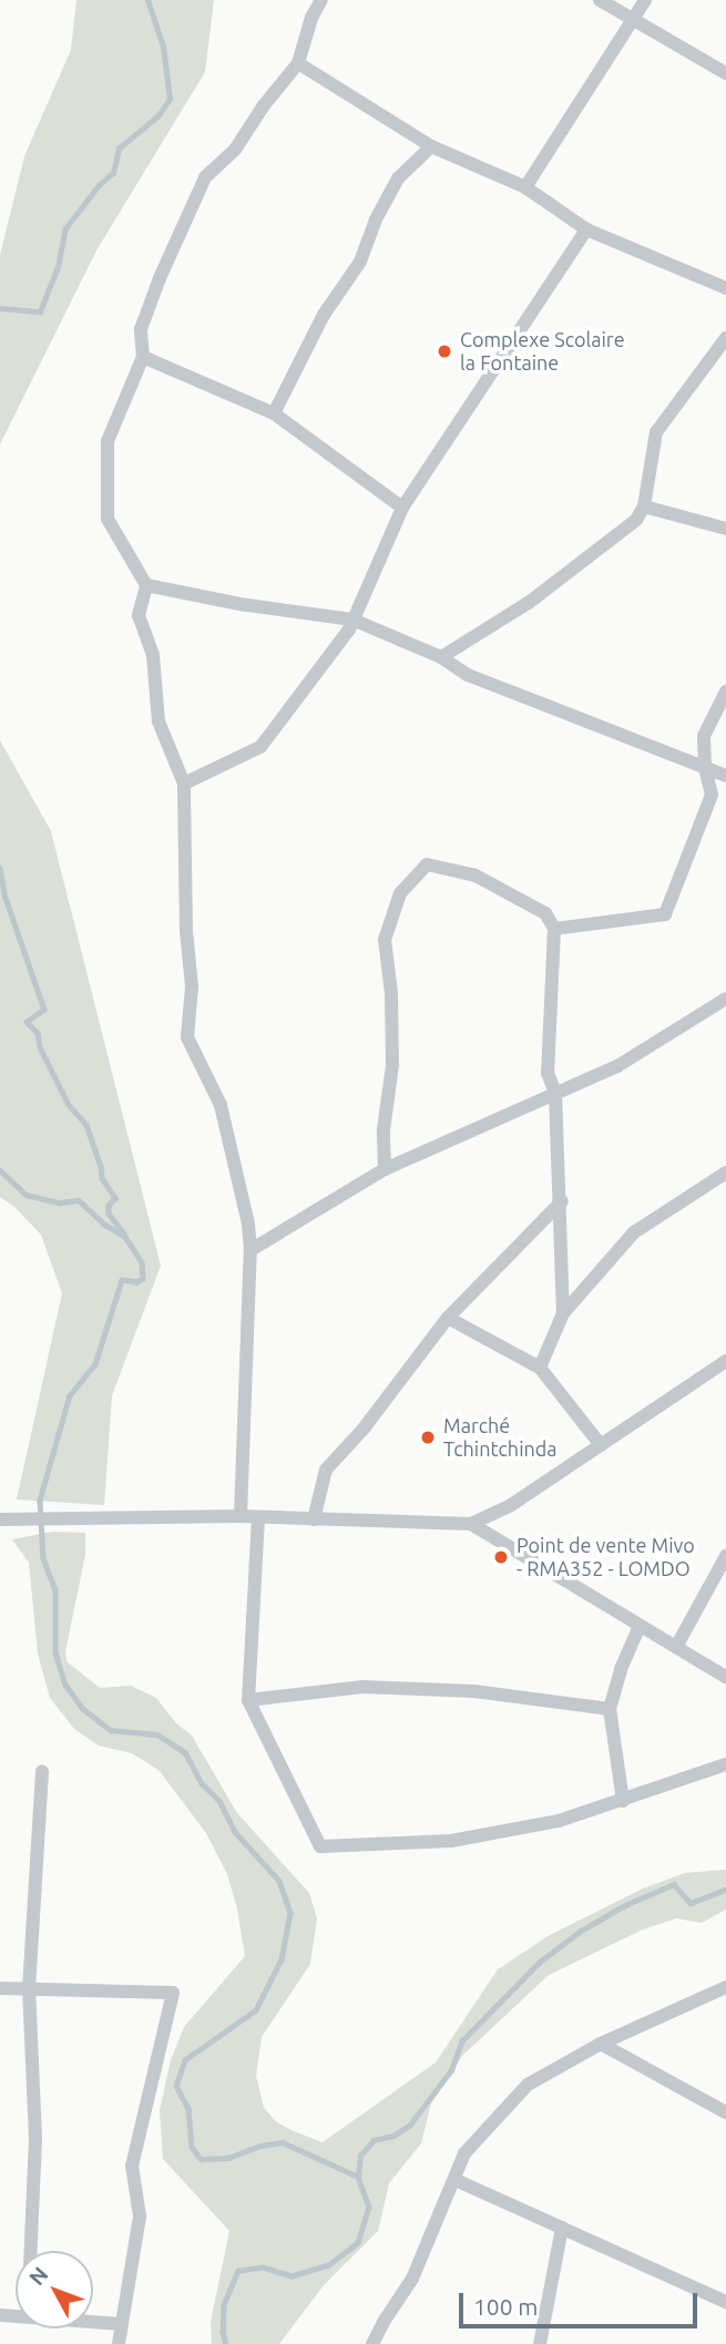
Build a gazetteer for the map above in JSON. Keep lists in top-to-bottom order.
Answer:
{
  "places": ["Complexe Scolaire la Fontaine", "Marché Tchintchinda", "Point de vente Mivo - RMA352 - LOMDO"],
  "scale_bar": "100 m",
  "north": "top left"
}
